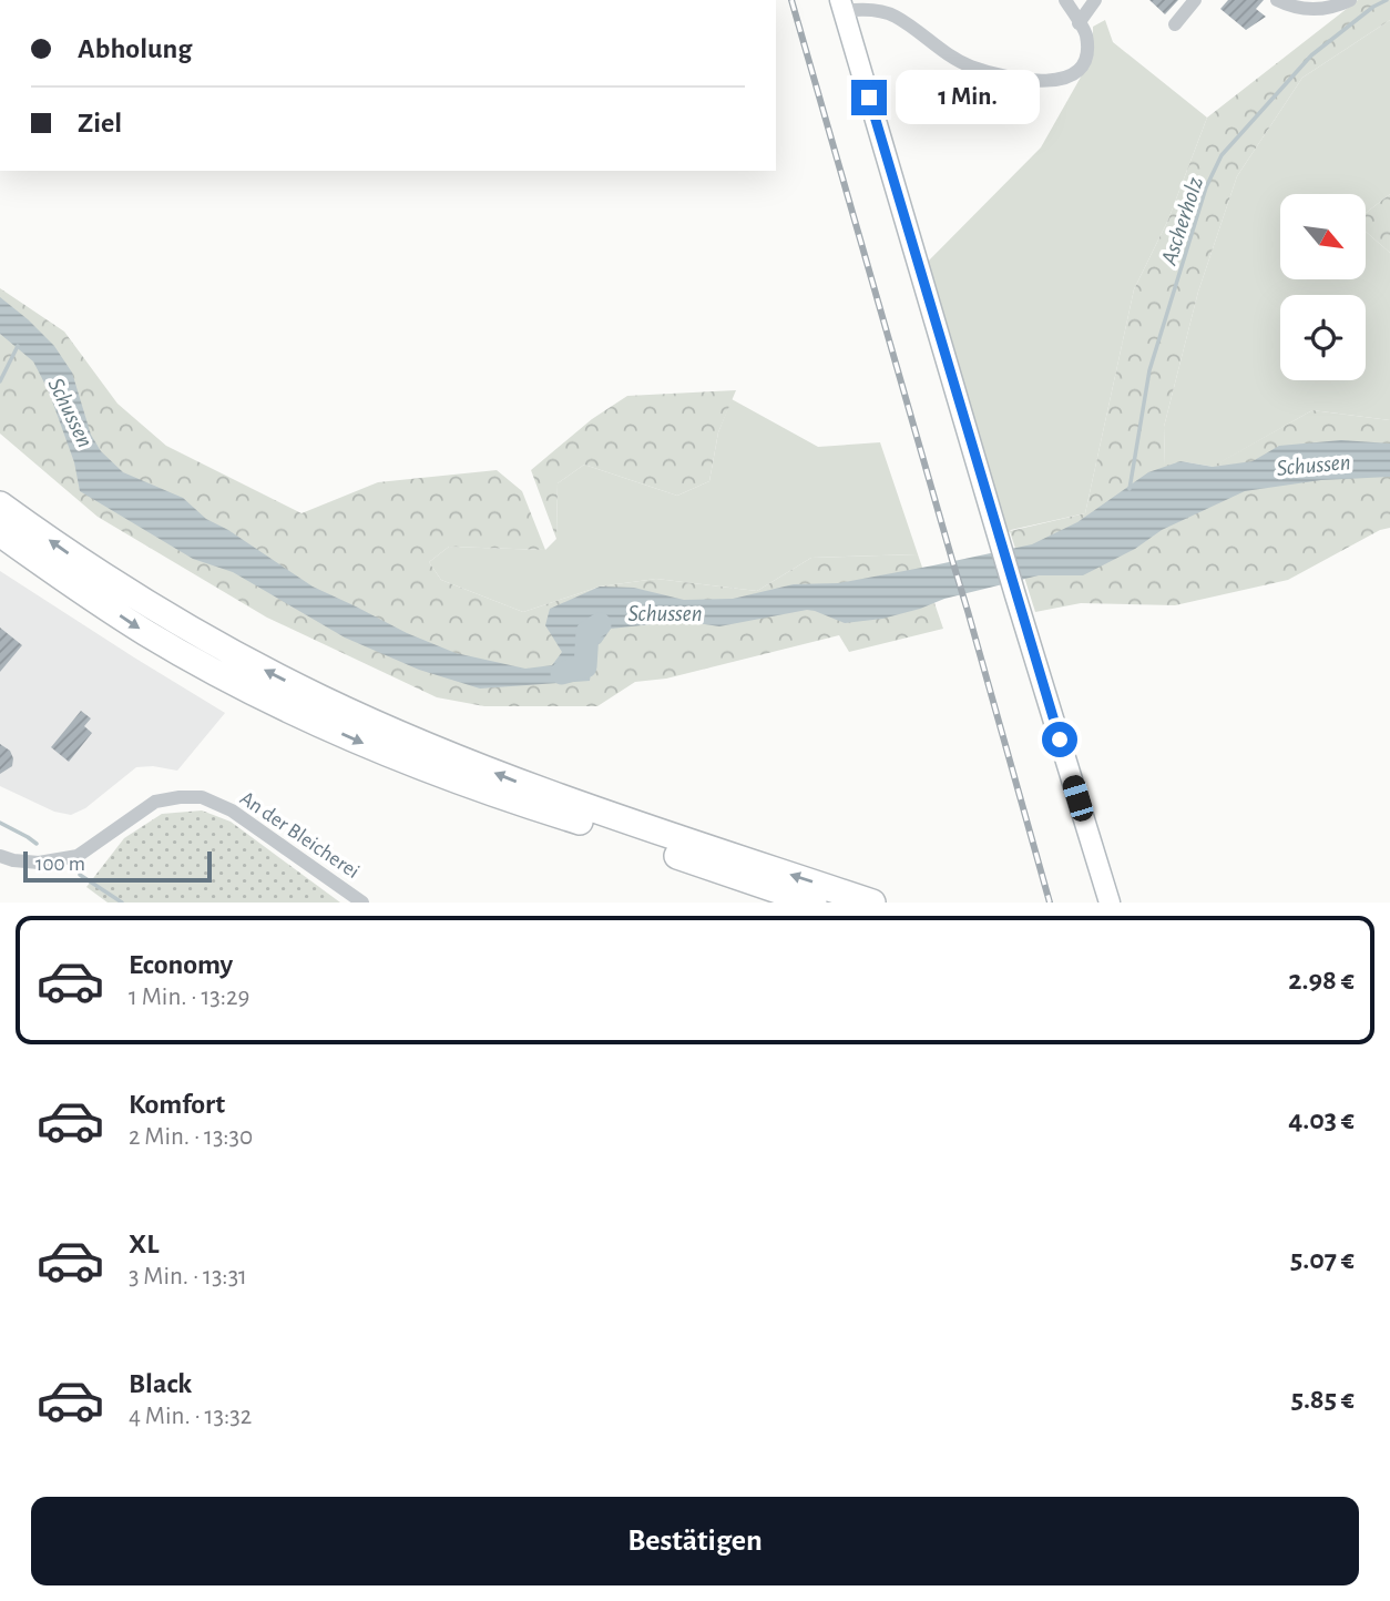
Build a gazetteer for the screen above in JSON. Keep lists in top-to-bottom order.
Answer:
{
  "streets": {
    "street": ["An der Bleicherei"]
  },
  "water": ["Ascherholz", "Schussen"],
  "scale_bar": "100 m",
  "north": "bottom right",
  "page": {
    "banner": ["Abholung", "Ziel"],
    "bubble": "1 Min.",
    "scale": "100 m",
    "list": [
      {
        "name": "Economy",
        "note": "1 Min. · 13:29",
        "value": "2.98 €"
      },
      {
        "name": "Komfort",
        "note": "2 Min. · 13:30",
        "value": "4.03 €"
      },
      {
        "name": "XL",
        "note": "3 Min. · 13:31",
        "value": "5.07 €"
      },
      {
        "name": "Black",
        "note": "4 Min. · 13:32",
        "value": "5.85 €"
      }
    ],
    "buttons": "Bestätigen"
  }
}
